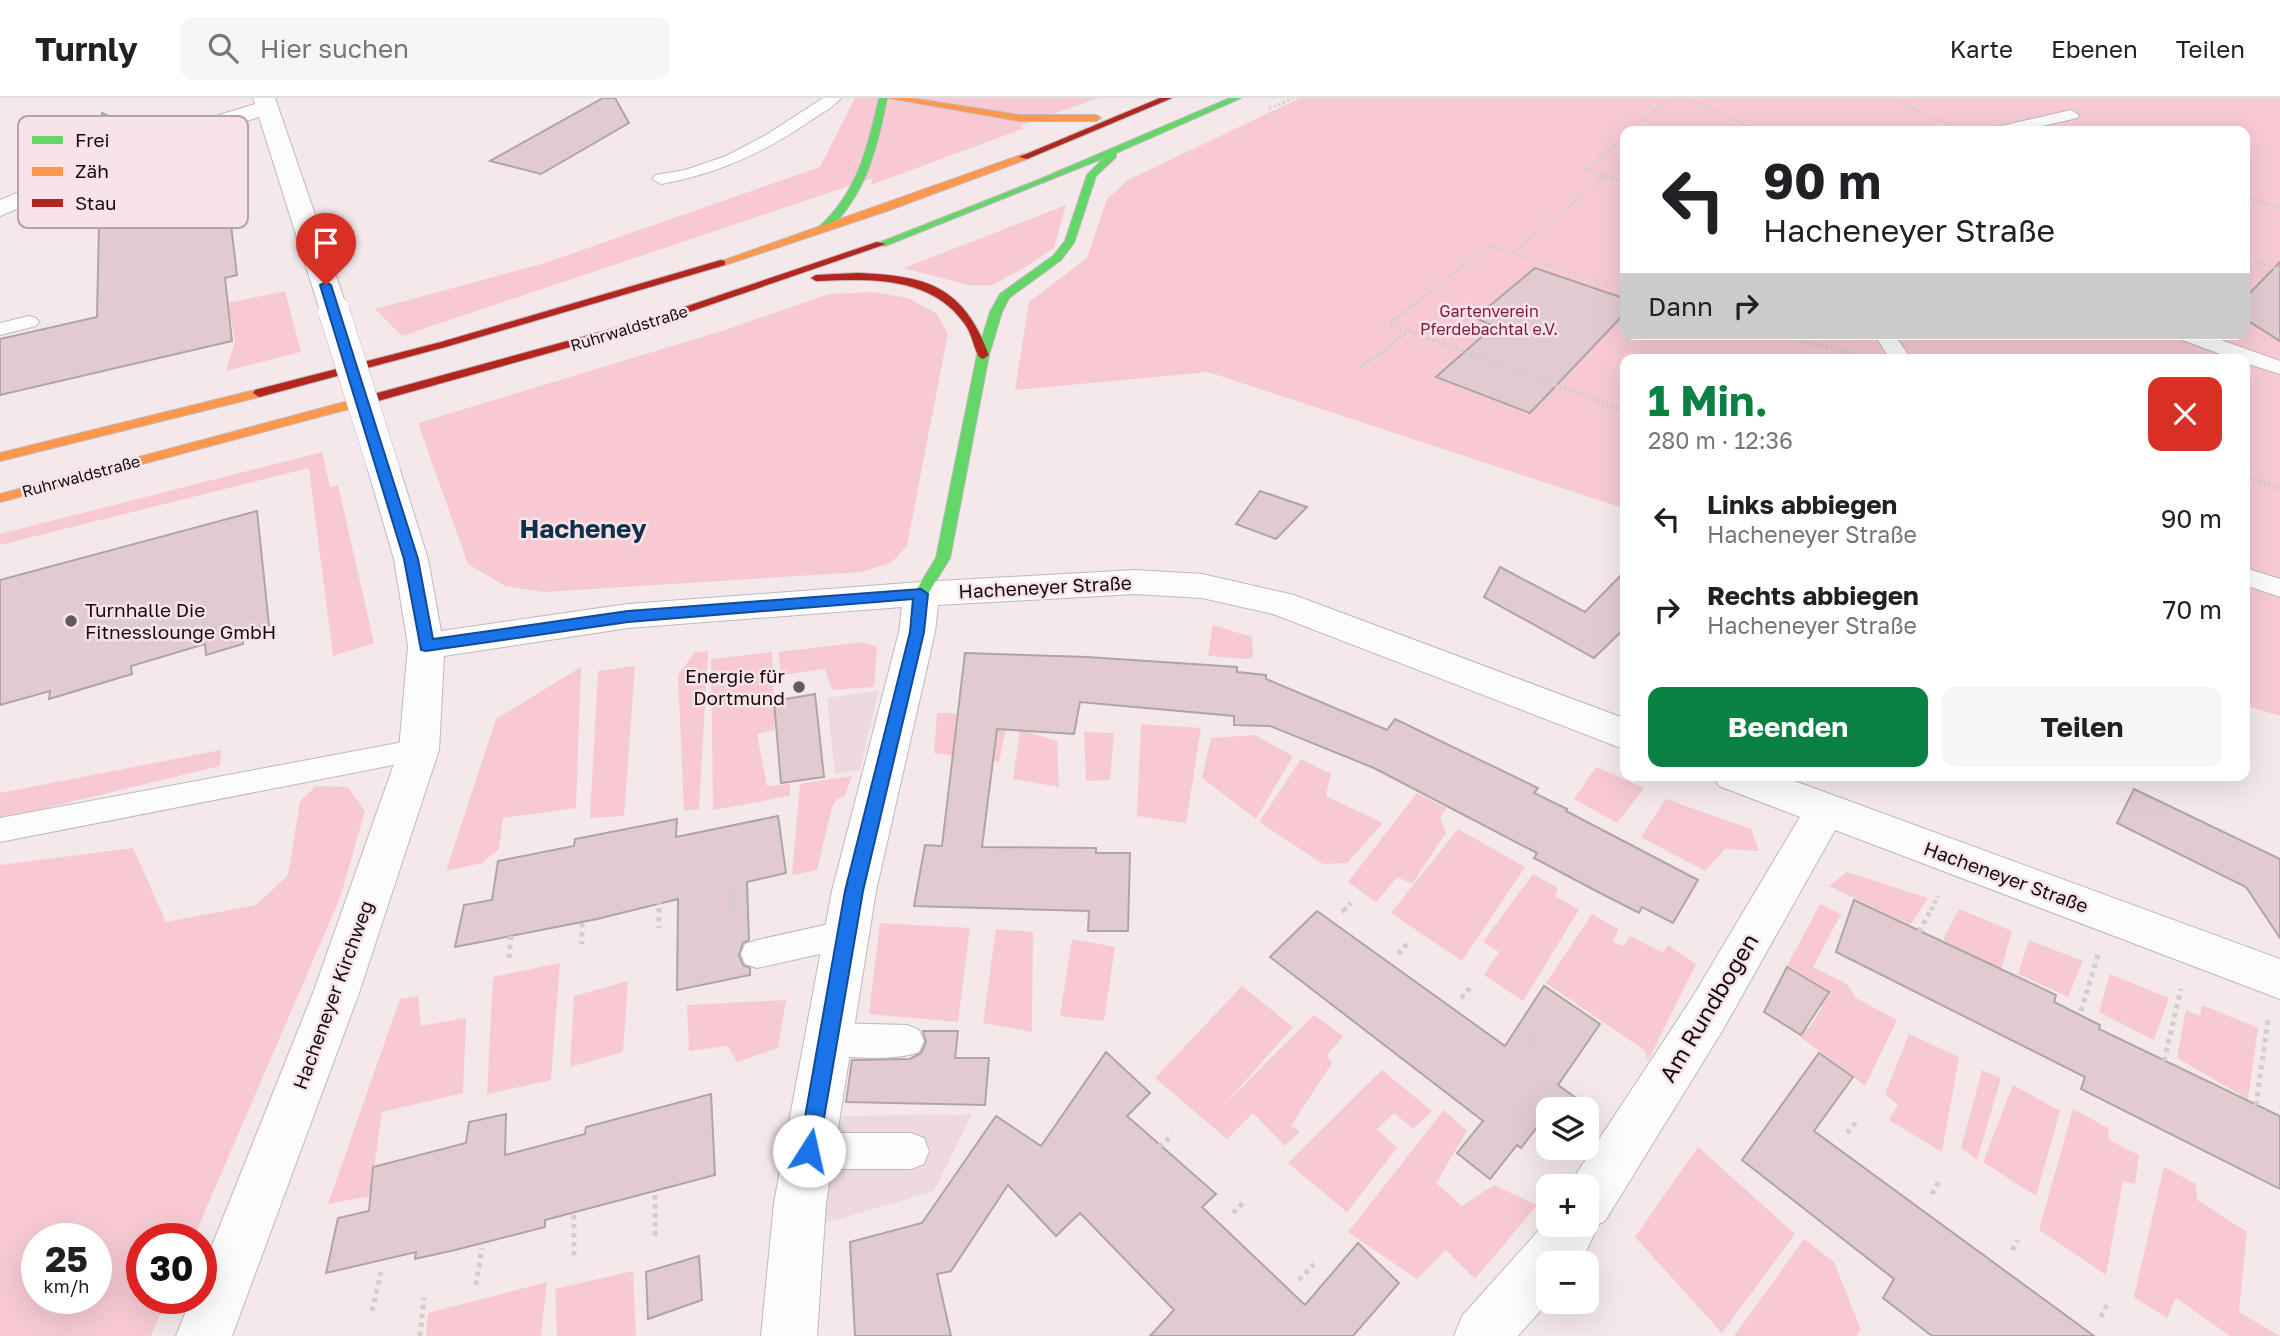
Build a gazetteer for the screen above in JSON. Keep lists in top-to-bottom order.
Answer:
{
  "streets": {
    "highway": ["Ruhrwaldstraße"],
    "street": ["Hacheneyer Straße", "Hacheneyer Kirchweg", "Am Rundbogen"]
  },
  "crossings": [
    ["Hacheneyer Straße", "Hacheneyer Kirchweg"],
    ["Hacheneyer Straße", "Am Rundbogen"]
  ],
  "districts": ["Hacheney"],
  "parks": ["Gartenverein Pferdebachtal e.V."],
  "places": ["Turnhalle Die Fitnesslounge GmbH", "Energie für Dortmund"],
  "legend": ["Frei", "Zäh", "Stau"],
  "page": {
    "header": "Turnly",
    "search": "Hier suchen",
    "nav": ["Karte", "Ebenen", "Teilen"],
    "turn": ["90 m", "Hacheneyer Straße"],
    "then": "Dann",
    "heading": ["1 Min.", "280 m · 12:36"],
    "list": [
      {
        "name": "Links abbiegen",
        "note": "Hacheneyer Straße",
        "value": "90 m"
      },
      {
        "name": "Rechts abbiegen",
        "note": "Hacheneyer Straße",
        "value": "70 m"
      }
    ],
    "buttons": ["Beenden", "Teilen"],
    "map_buttons": ["+", "−"],
    "speed": "25 km/h",
    "limit": "30"
  }
}
